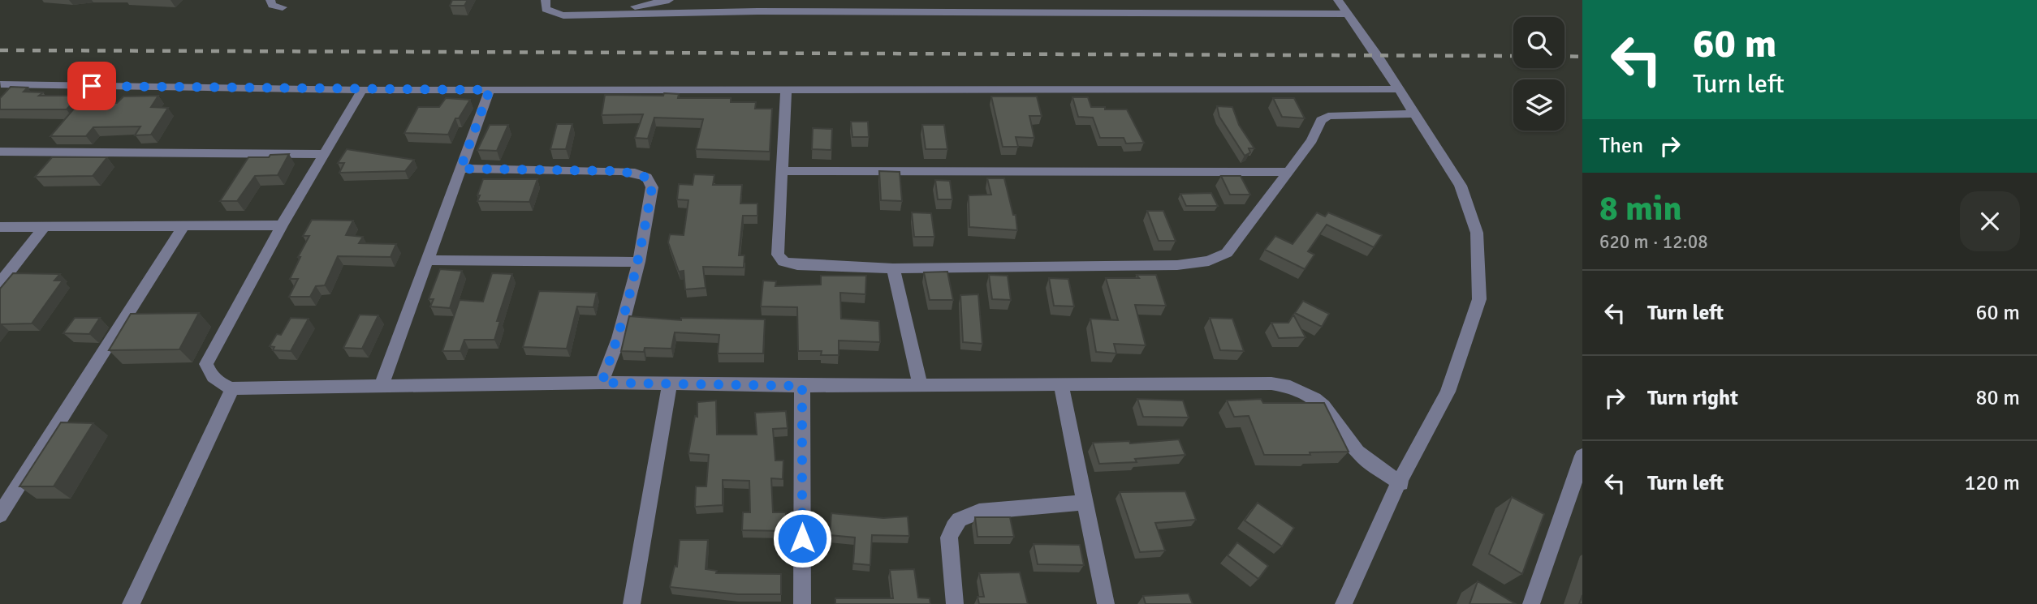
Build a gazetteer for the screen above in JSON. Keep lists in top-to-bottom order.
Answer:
{
  "page": {
    "turn": ["60 m", "Turn left"],
    "then": "Then",
    "heading": ["8 min", "620 m · 12:08"],
    "list": [
      {
        "name": "Turn left",
        "value": "60 m"
      },
      {
        "name": "Turn right",
        "value": "80 m"
      },
      {
        "name": "Turn left",
        "value": "120 m"
      }
    ]
  }
}
